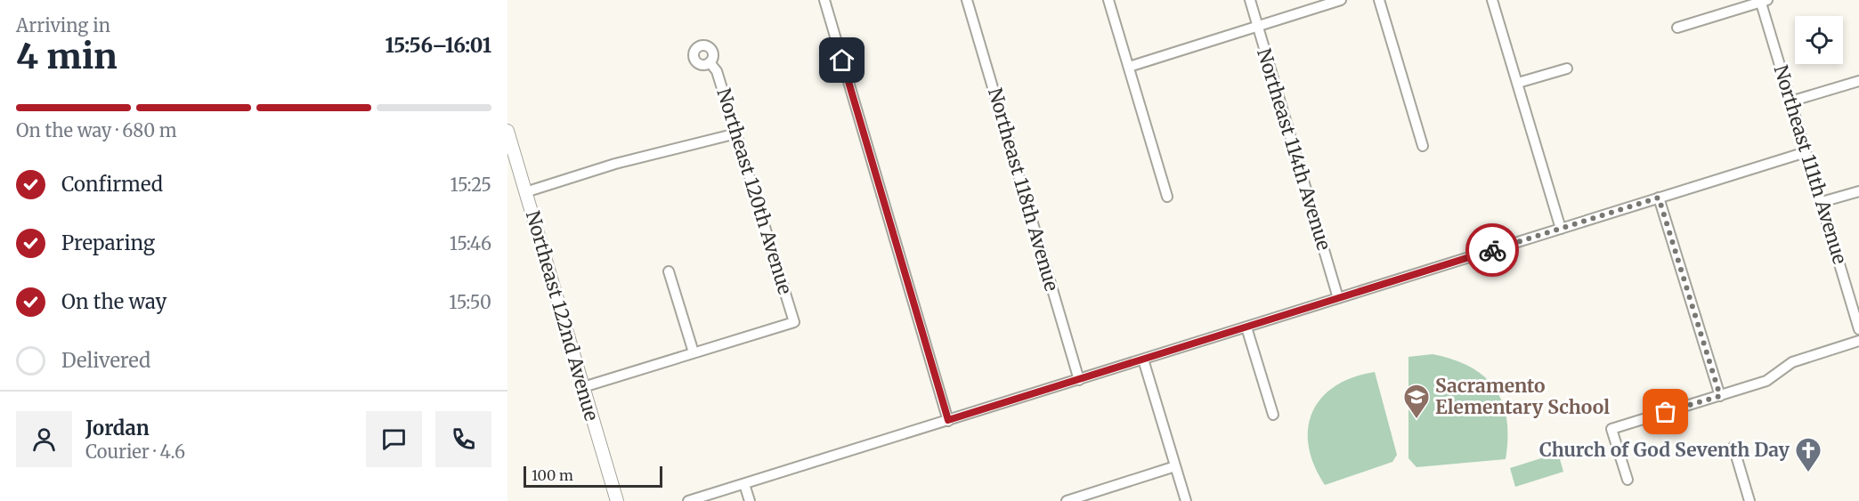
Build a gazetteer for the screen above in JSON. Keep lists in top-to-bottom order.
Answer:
{
  "streets": {
    "main road": ["Northeast 122nd Avenue"],
    "street": [
      "Northeast 114th Avenue",
      "Northeast 111th Avenue",
      "Northeast 118th Avenue",
      "Northeast 120th Avenue"
    ]
  },
  "places": {
    "school or university": ["Sacramento Elementary School"],
    "church": ["Church of God Seventh Day"]
  },
  "scale_bar": "100 m",
  "page": {
    "heading": ["4 min", "Arriving in", "15:56–16:01"],
    "panel": ["Jordan", "Courier · 4.6"],
    "bar": "On the way · 680 m",
    "list": [
      ["Confirmed", "15:25"],
      ["Preparing", "15:46"],
      ["On the way", "15:50"],
      "Delivered"
    ],
    "scale": "100 m"
  }
}
